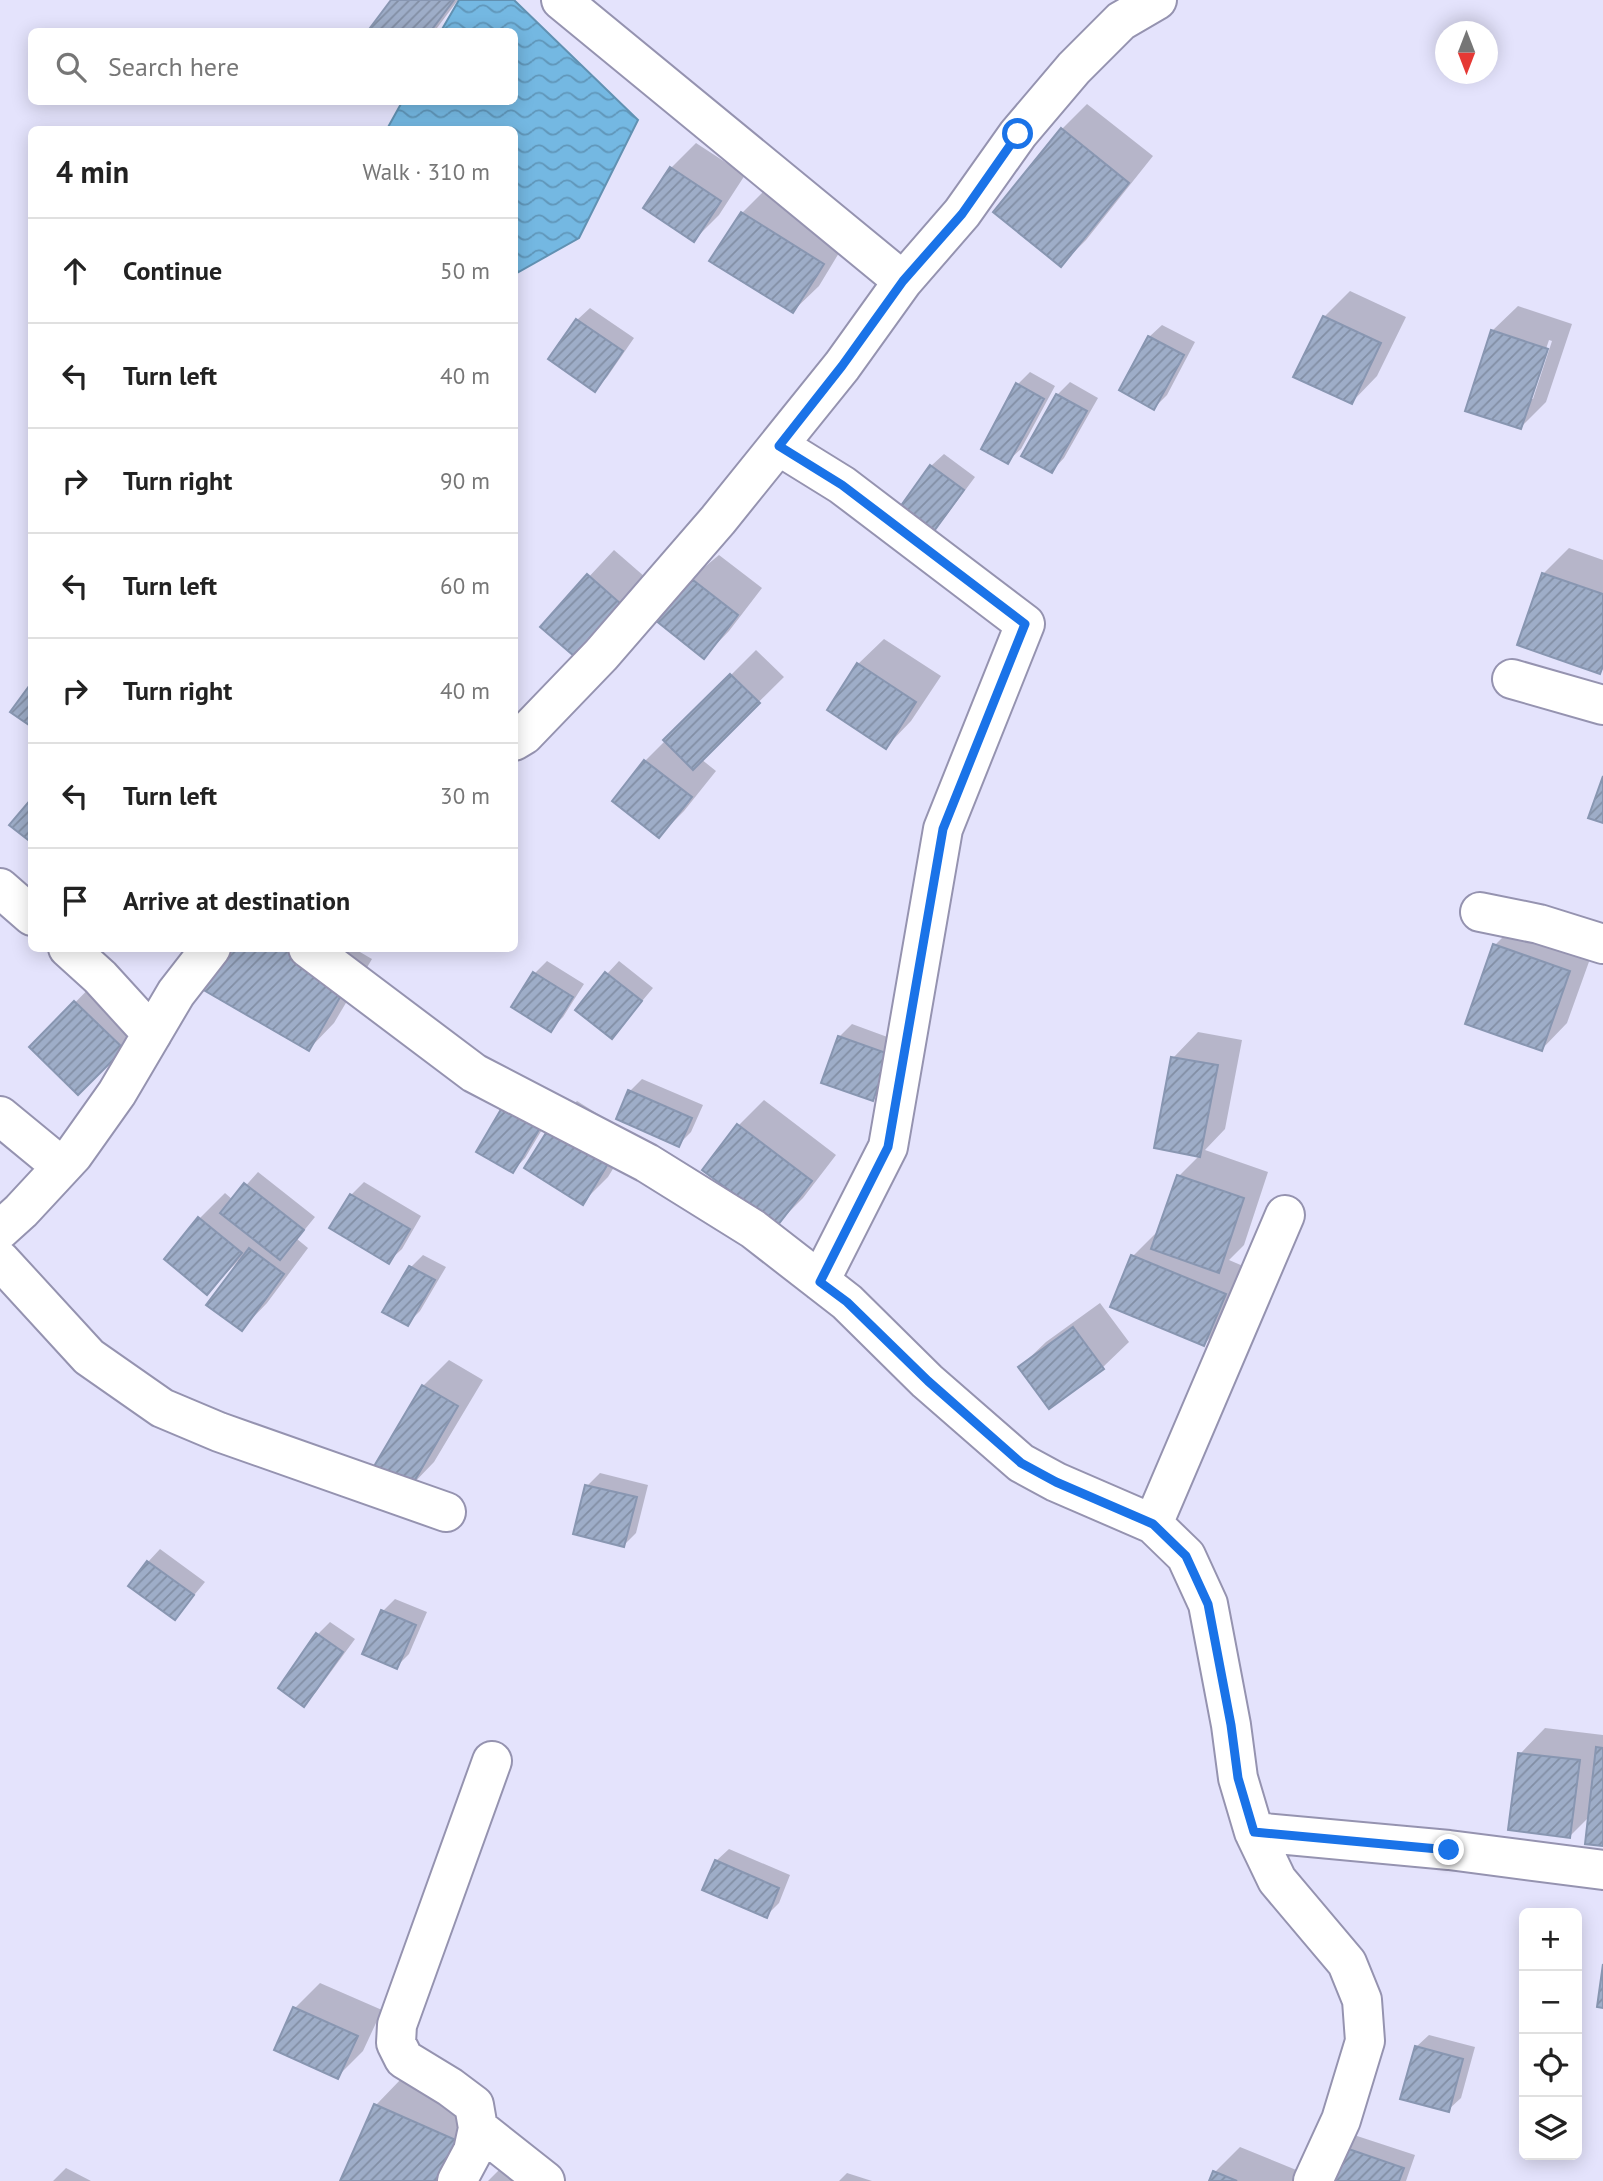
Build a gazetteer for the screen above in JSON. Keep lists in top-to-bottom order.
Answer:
{
  "north": "bottom",
  "page": {
    "search": "Search here",
    "heading": ["4 min", "Walk · 310 m"],
    "list": [
      ["Continue", "50 m"],
      ["Turn left", "40 m"],
      ["Turn right", "90 m"],
      ["Turn left", "60 m"],
      ["Turn right", "40 m"],
      ["Turn left", "30 m"],
      "Arrive at destination"
    ],
    "map_buttons": ["+", "−"]
  }
}
